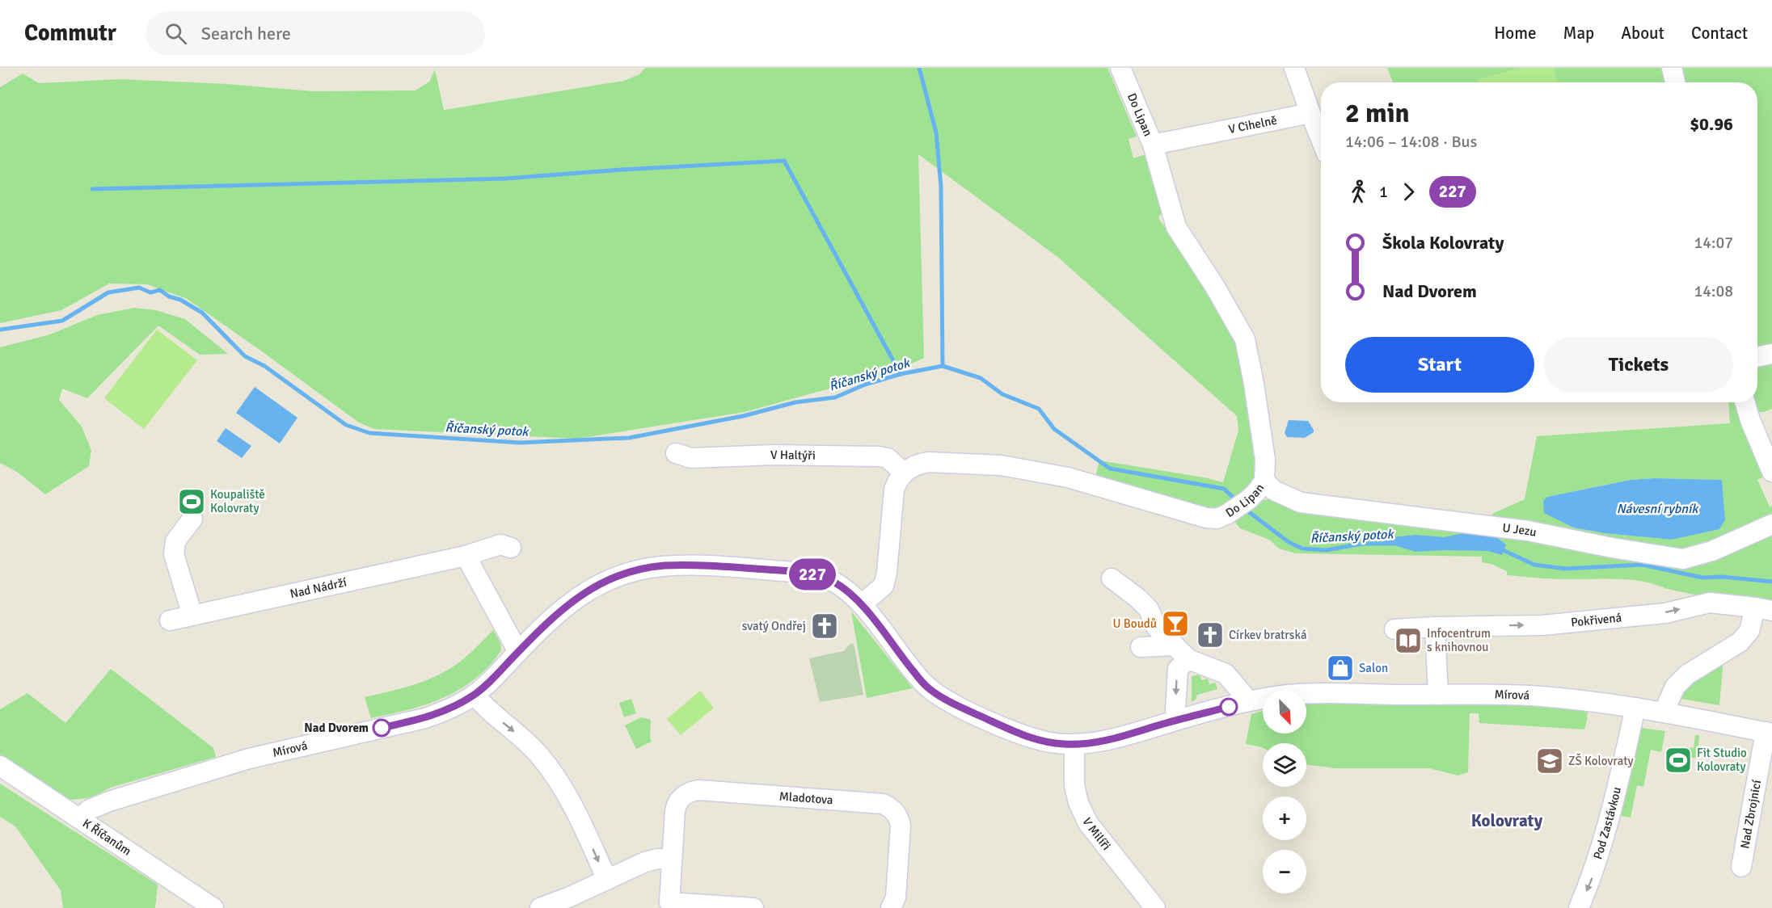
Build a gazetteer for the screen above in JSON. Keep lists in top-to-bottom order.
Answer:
{
  "streets": {
    "street": [
      "Do Lipan",
      "V Cihelně",
      "V Haltýři",
      "U Jezu",
      "Nad Nádrží",
      "Pokřivená",
      "Mírová",
      "Mladotova",
      "Nad Zbrojnicí",
      "Pod Zastávkou",
      "V Milíři",
      "K Říčanům"
    ]
  },
  "crossings": [
    ["Do Lipan", "V Cihelně"],
    ["Do Lipan", "V Haltýři"],
    ["Do Lipan", "U Jezu"],
    ["Pokřivená", "Mírová"],
    ["Mírová", "Nad Zbrojnicí"],
    ["Mírová", "Pod Zastávkou"],
    ["Mírová", "V Milíři"],
    ["Mírová", "K Říčanům"]
  ],
  "one_way": ["Pokřivená", "Pod Zastávkou"],
  "districts": ["Kolovraty"],
  "water": ["Říčanský potok", "Návesní rybník"],
  "places": {
    "sports": ["Koupaliště Kolovraty", "Fit Studio Kolovraty"],
    "bar": ["U Boudů"],
    "church": ["svatý Ondřej", "Církev bratrská"],
    "library": ["Infocentrum s knihovnou"],
    "shop": ["Salon"],
    "other": ["Nad Dvorem"],
    "school or university": ["ZŠ Kolovraty"]
  },
  "lines": ["bus line 227"],
  "north": "bottom right",
  "page": {
    "header": "Commutr",
    "search": "Search here",
    "nav": [
      "Home",
      "Map",
      "About",
      "Contact"
    ],
    "on_map": "227",
    "heading": ["2 min", "14:06 – 14:08 · Bus", "$0.96"],
    "legs": ["1", "227"],
    "list": [
      {
        "name": "Škola Kolovraty",
        "value": "14:07"
      },
      {
        "name": "Nad Dvorem",
        "value": "14:08"
      }
    ],
    "buttons": ["Start", "Tickets"],
    "map_buttons": ["+", "−"]
  }
}
